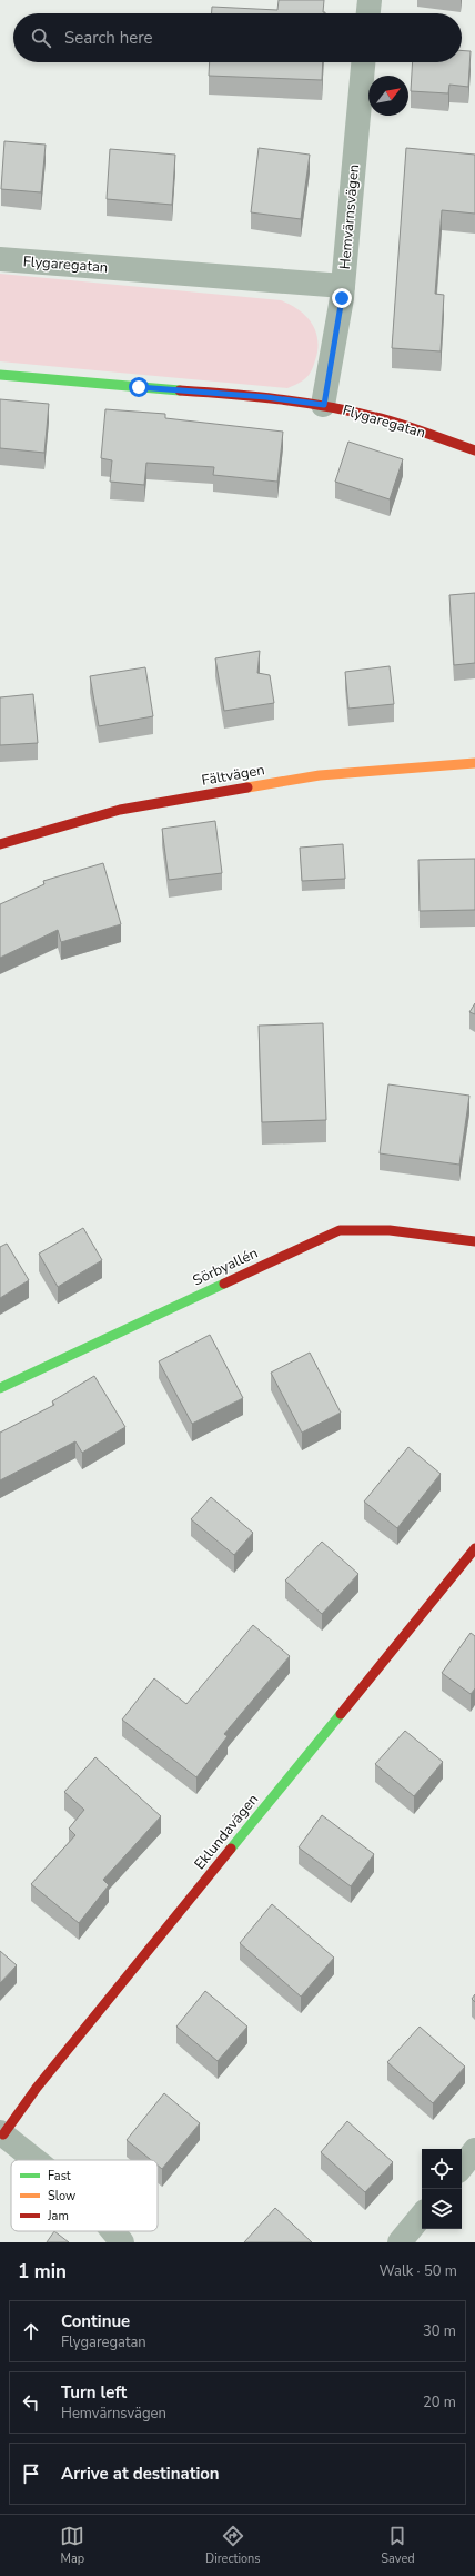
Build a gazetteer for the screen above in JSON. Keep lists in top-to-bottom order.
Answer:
{
  "streets": {
    "street": [
      "Hemvärnsvägen",
      "Flygaregatan",
      "Fältvägen",
      "Sörbyallén",
      "Eklundavägen"
    ]
  },
  "crossings": [
    ["Hemvärnsvägen", "Flygaregatan"]
  ],
  "legend": ["Fast", "Slow", "Jam"],
  "north": "top right",
  "page": {
    "search": "Search here",
    "heading": ["1 min", "Walk · 50 m"],
    "list": [
      ["Continue", "Flygaregatan", "30 m"],
      ["Turn left", "Hemvärnsvägen", "20 m"],
      "Arrive at destination"
    ],
    "nav": ["Map", "Directions", "Saved"]
  }
}
